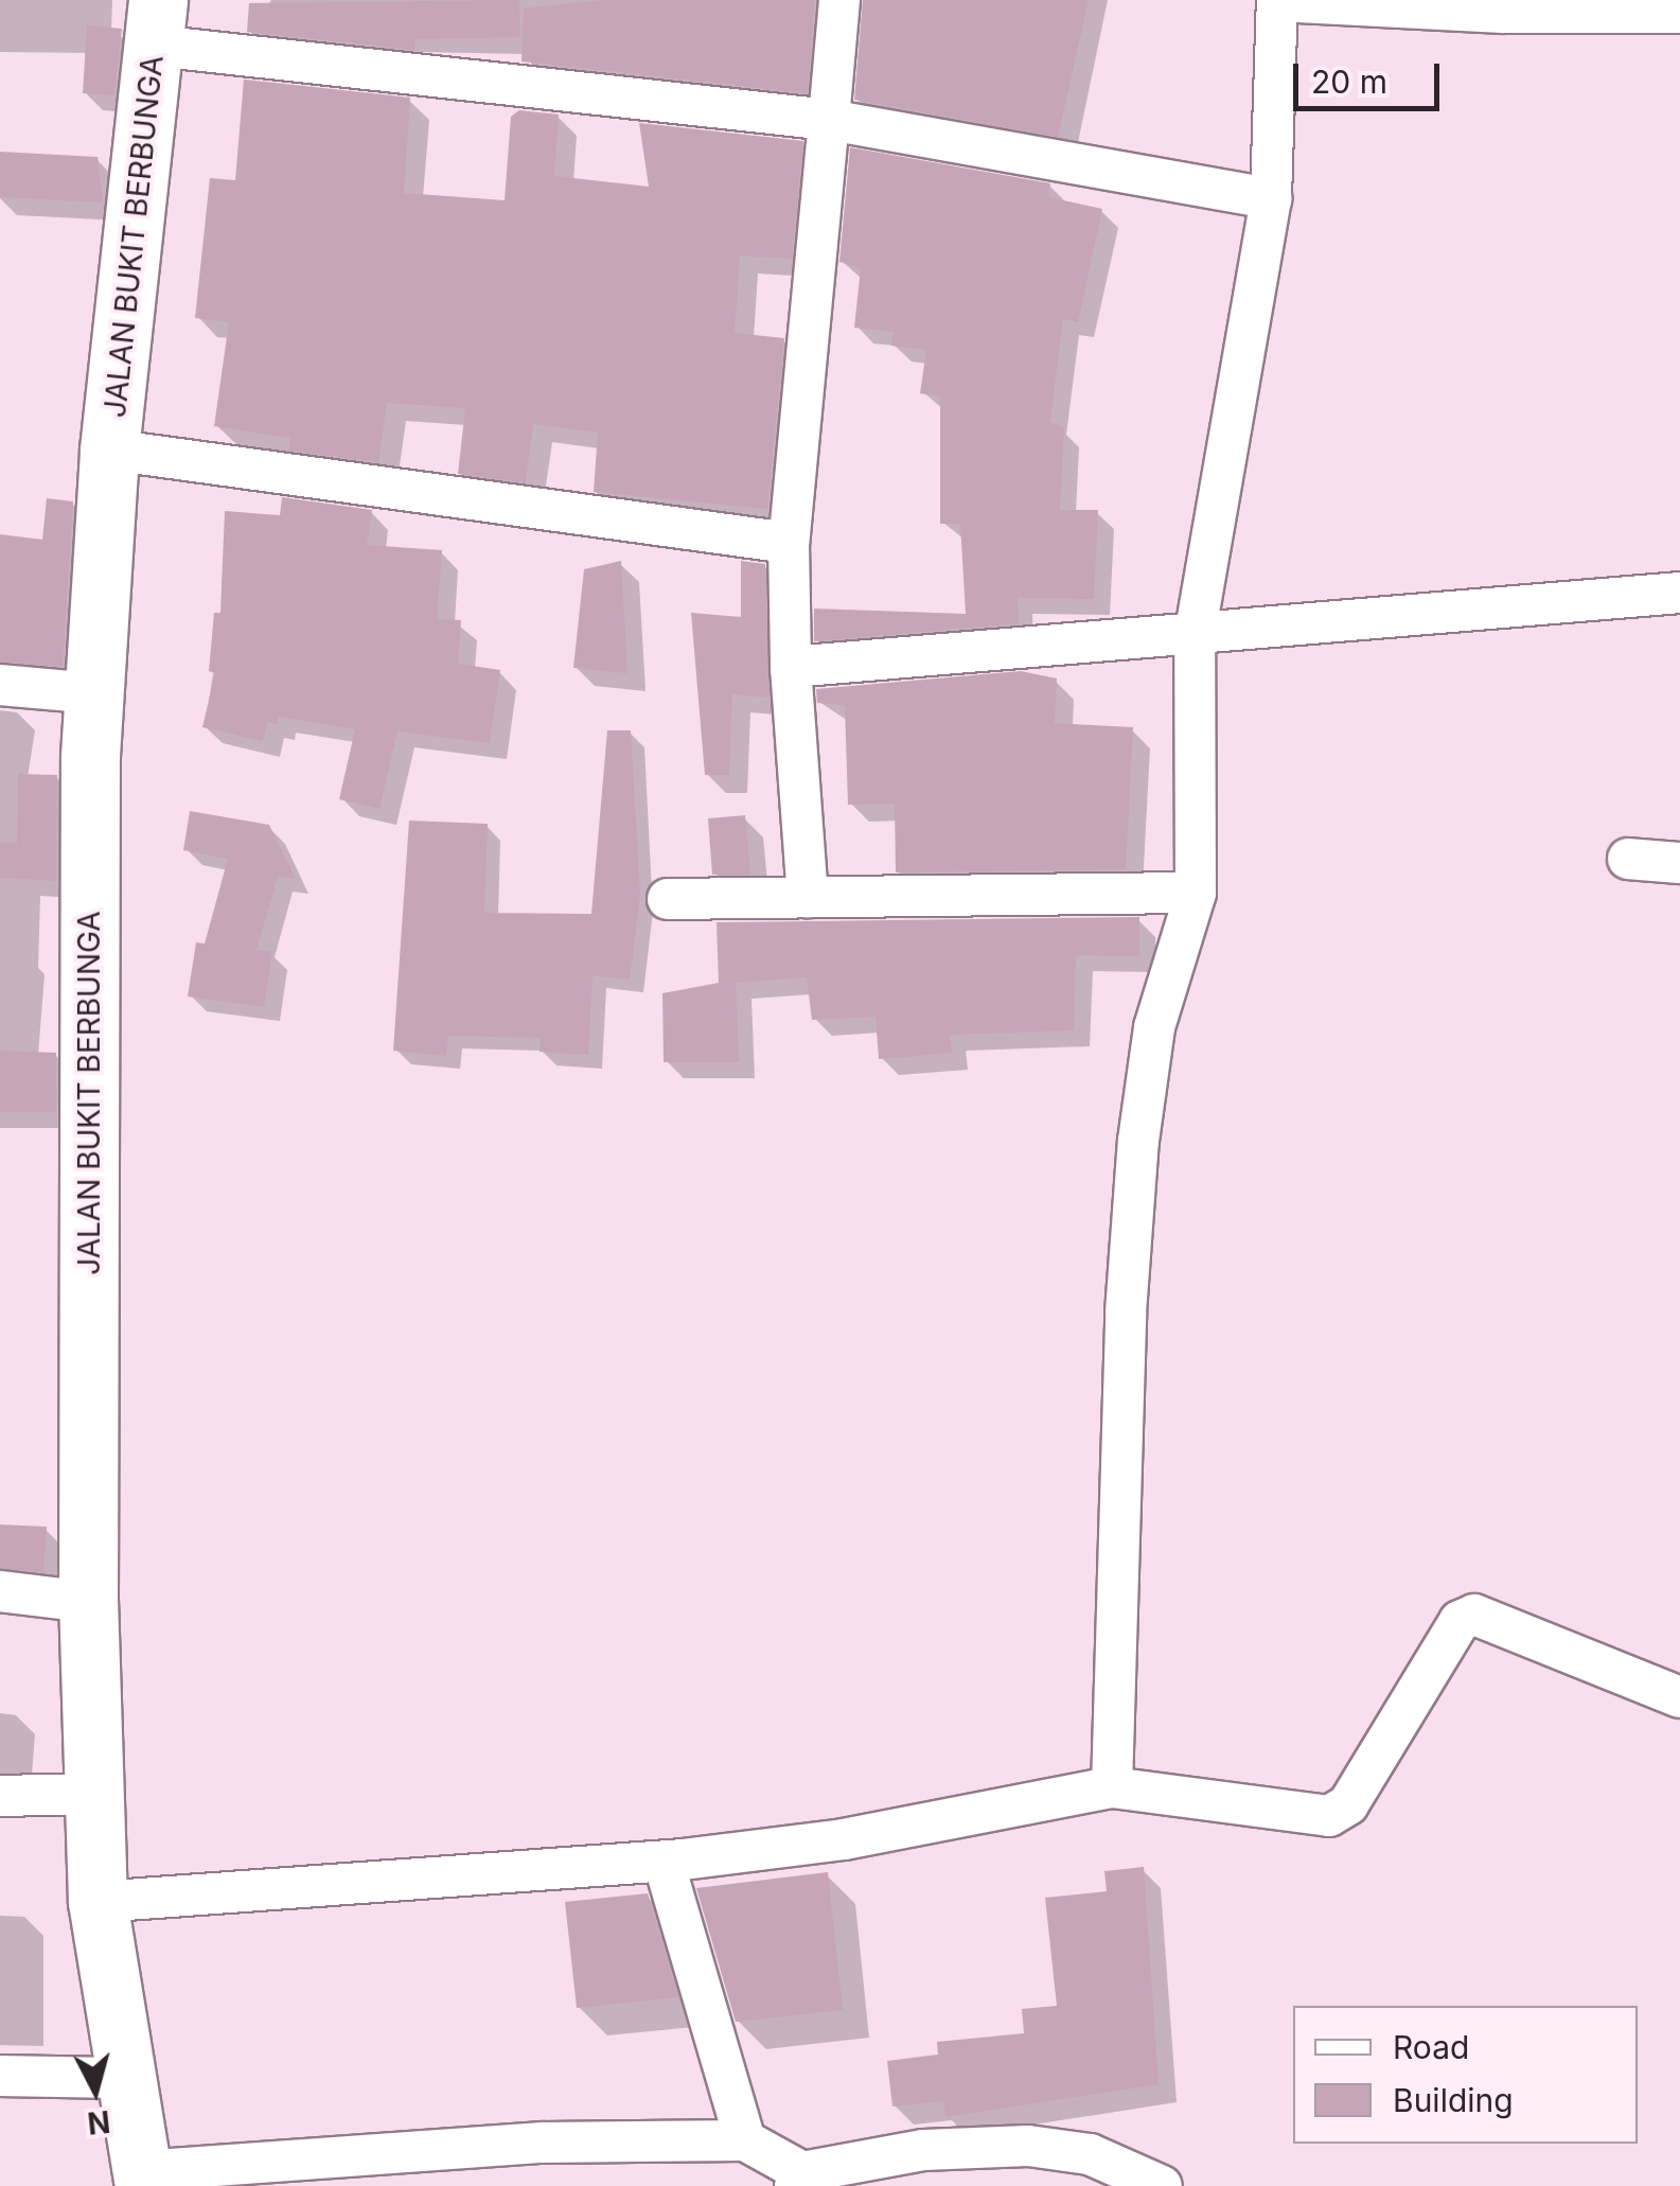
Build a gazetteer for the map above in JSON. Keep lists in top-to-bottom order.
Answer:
{
  "streets": {
    "main road": ["JALAN BUKIT BERBUNGA"]
  },
  "legend": ["Road", "Building"],
  "scale_bar": "20 m",
  "north": "bottom"
}
